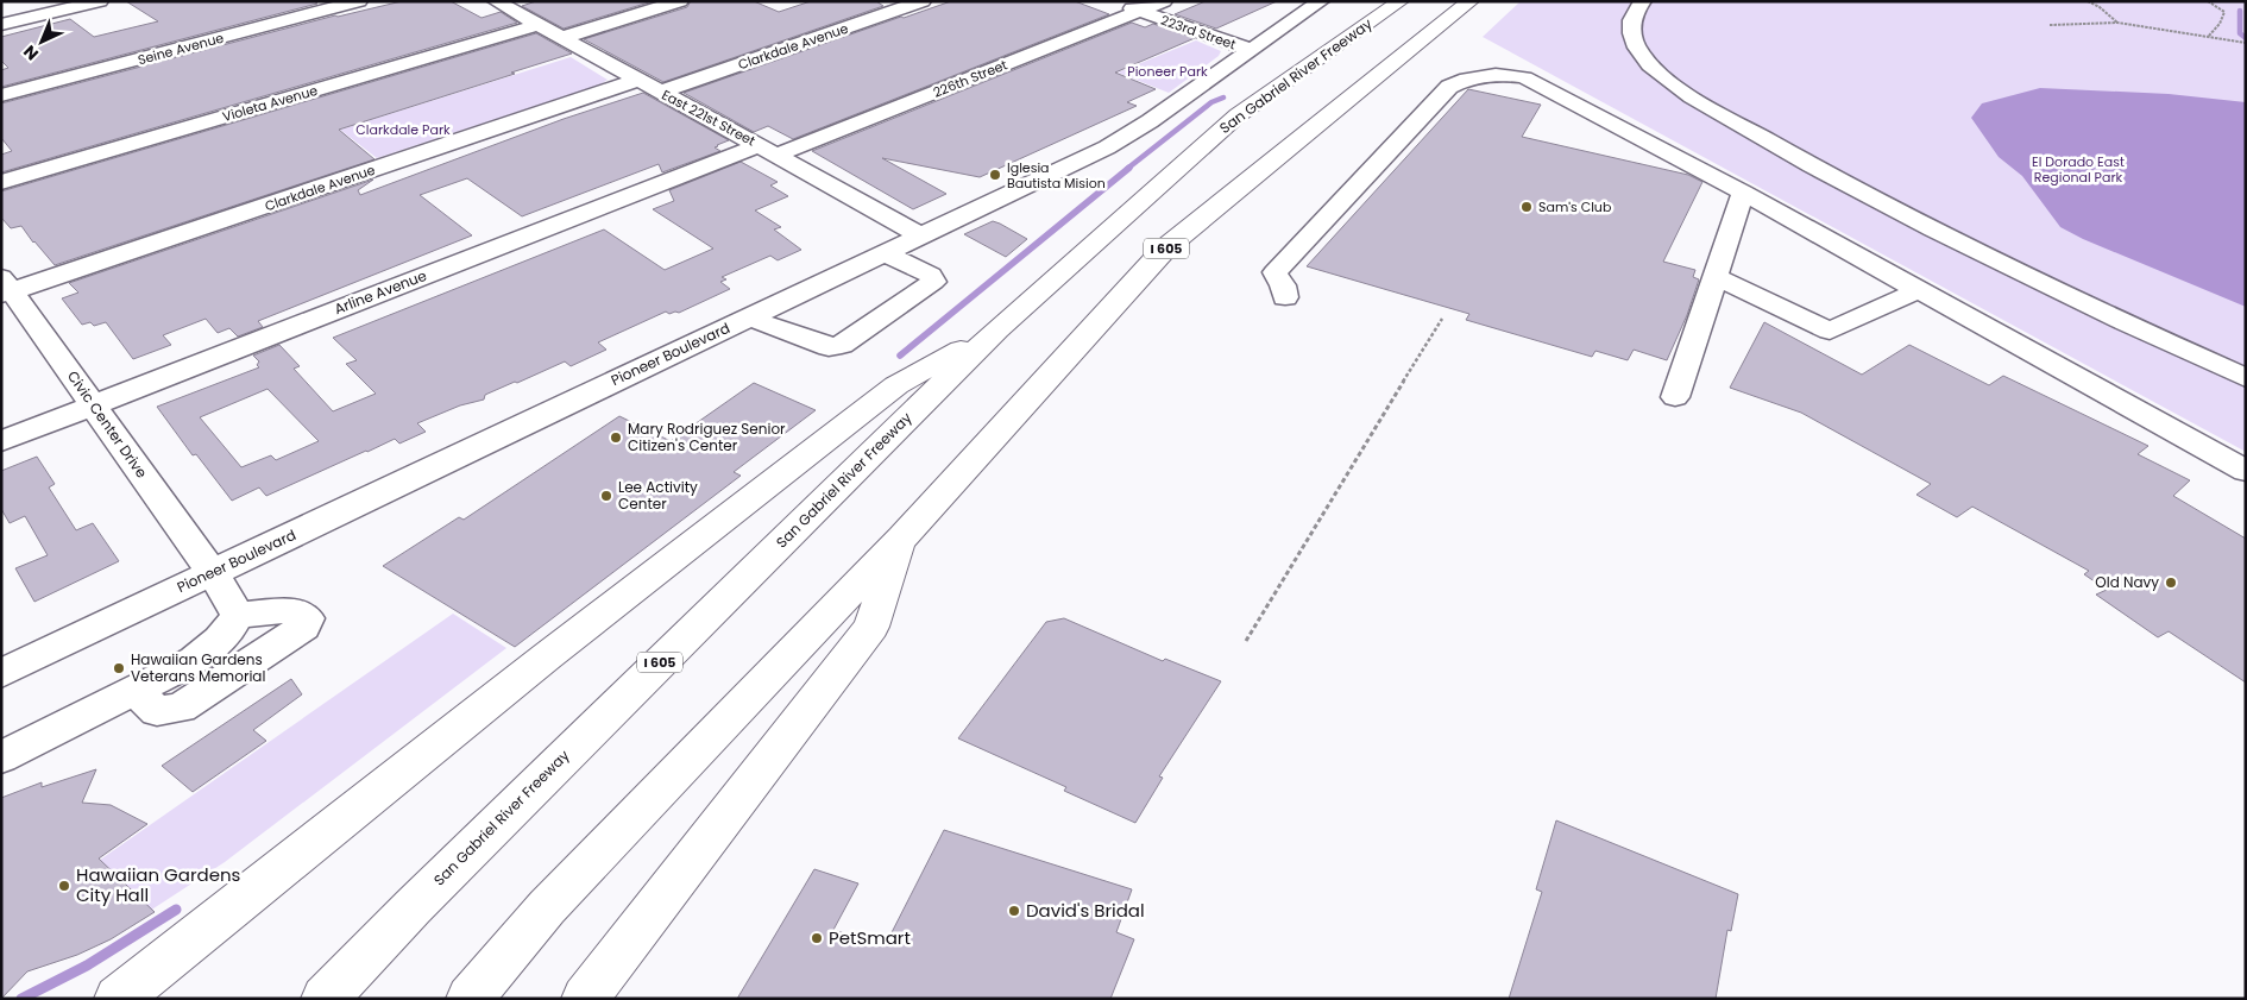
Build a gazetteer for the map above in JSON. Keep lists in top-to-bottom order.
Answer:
{
  "streets": {
    "highway": ["San Gabriel River Freeway", "I 605"],
    "street": [
      "223rd Street",
      "Clarkdale Avenue",
      "Seine Avenue",
      "226th Street",
      "Violeta Avenue",
      "East 221st Street",
      "Arline Avenue",
      "Pioneer Boulevard",
      "Civic Center Drive"
    ]
  },
  "crossings": [
    ["223rd Street", "226th Street"],
    ["223rd Street", "Pioneer Boulevard"],
    ["Clarkdale Avenue", "East 221st Street"],
    ["Clarkdale Avenue", "Civic Center Drive"],
    ["226th Street", "East 221st Street"],
    ["226th Street", "Arline Avenue"],
    ["Violeta Avenue", "East 221st Street"],
    ["East 221st Street", "Arline Avenue"],
    ["East 221st Street", "Pioneer Boulevard"],
    ["Arline Avenue", "Civic Center Drive"],
    ["Pioneer Boulevard", "Civic Center Drive"]
  ],
  "parks": ["Pioneer Park", "Clarkdale Park", "El Dorado East Regional Park"],
  "places": [
    "Iglesia Bautista Mision",
    "Sam's Club",
    "Mary Rodriguez Senior Citizen's Center",
    "Lee Activity Center",
    "Old Navy",
    "Hawaiian Gardens Veterans Memorial",
    "Hawaiian Gardens City Hall",
    "David's Bridal",
    "PetSmart"
  ],
  "north": "bottom left"
}
